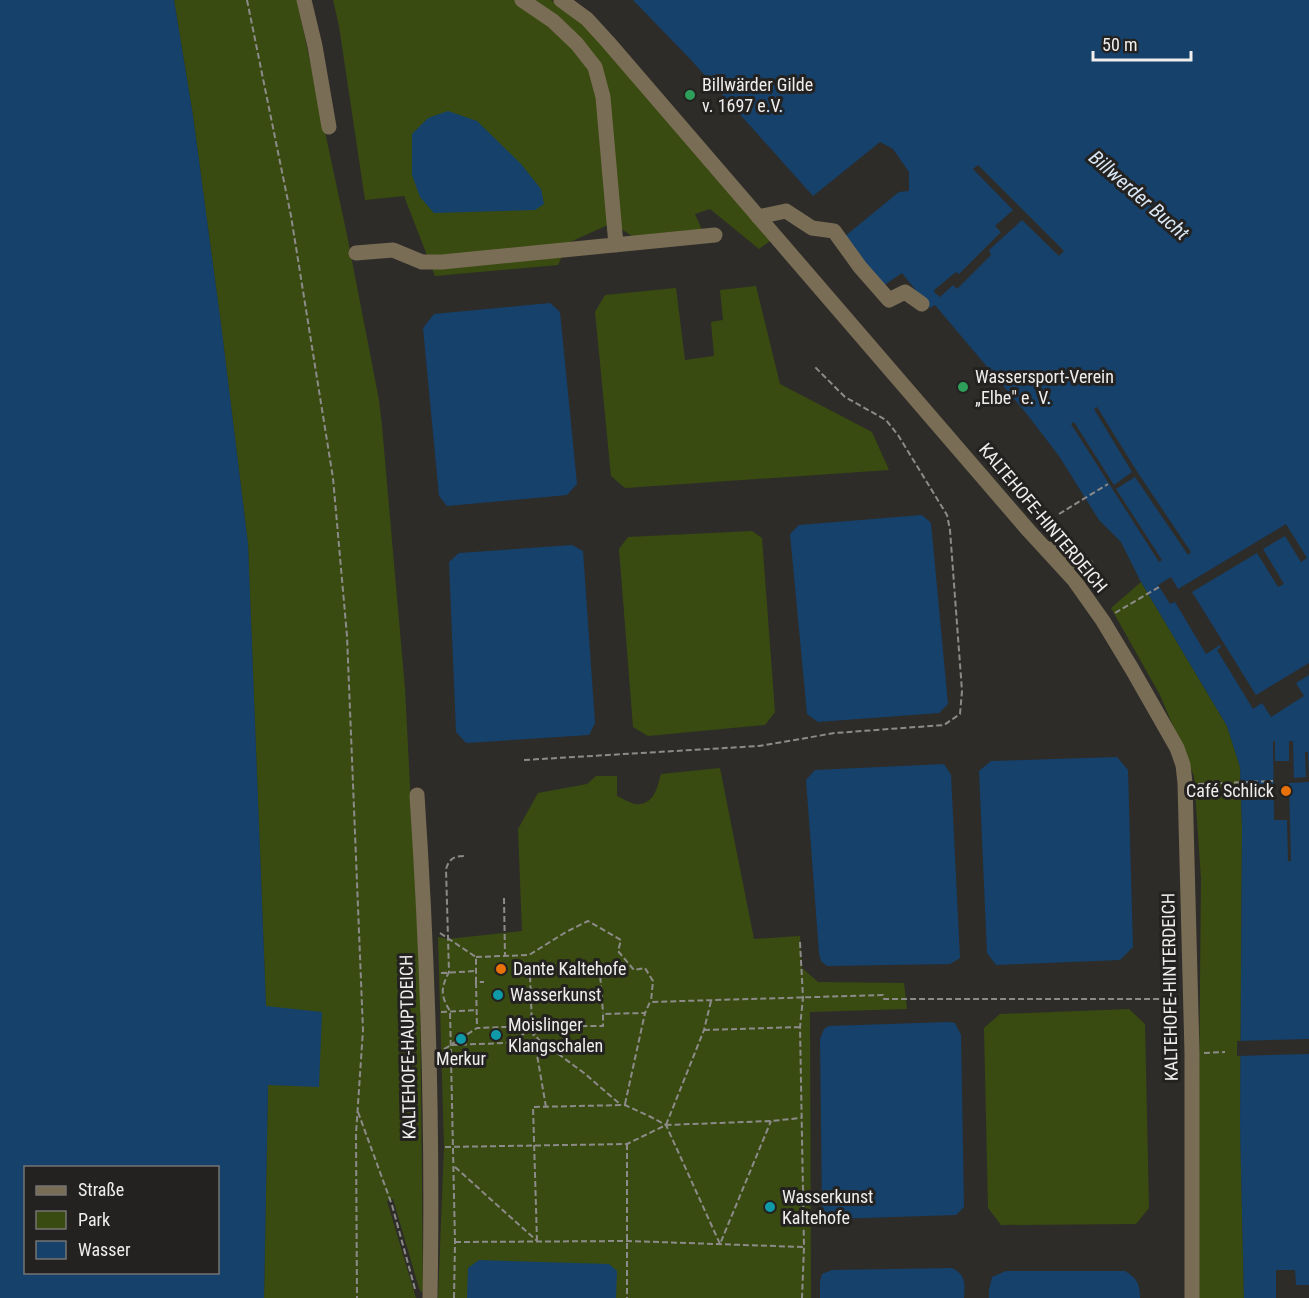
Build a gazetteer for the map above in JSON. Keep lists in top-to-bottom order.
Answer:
{
  "streets": {
    "street": ["KALTEHOFE-HINTERDEICH", "KALTEHOFE-HAUPTDEICH"]
  },
  "water": ["Billwerder Bucht"],
  "places": [
    "Billwärder Gilde v. 1697 e.V.",
    "Wassersport-Verein „Elbe\" e. V.",
    "Café Schlick",
    "Dante Kaltehofe",
    "Wasserkunst",
    "Moislinger Klangschalen",
    "Merkur",
    "Wasserkunst Kaltehofe"
  ],
  "legend": ["Straße", "Park", "Wasser"],
  "scale_bar": "50 m"
}
